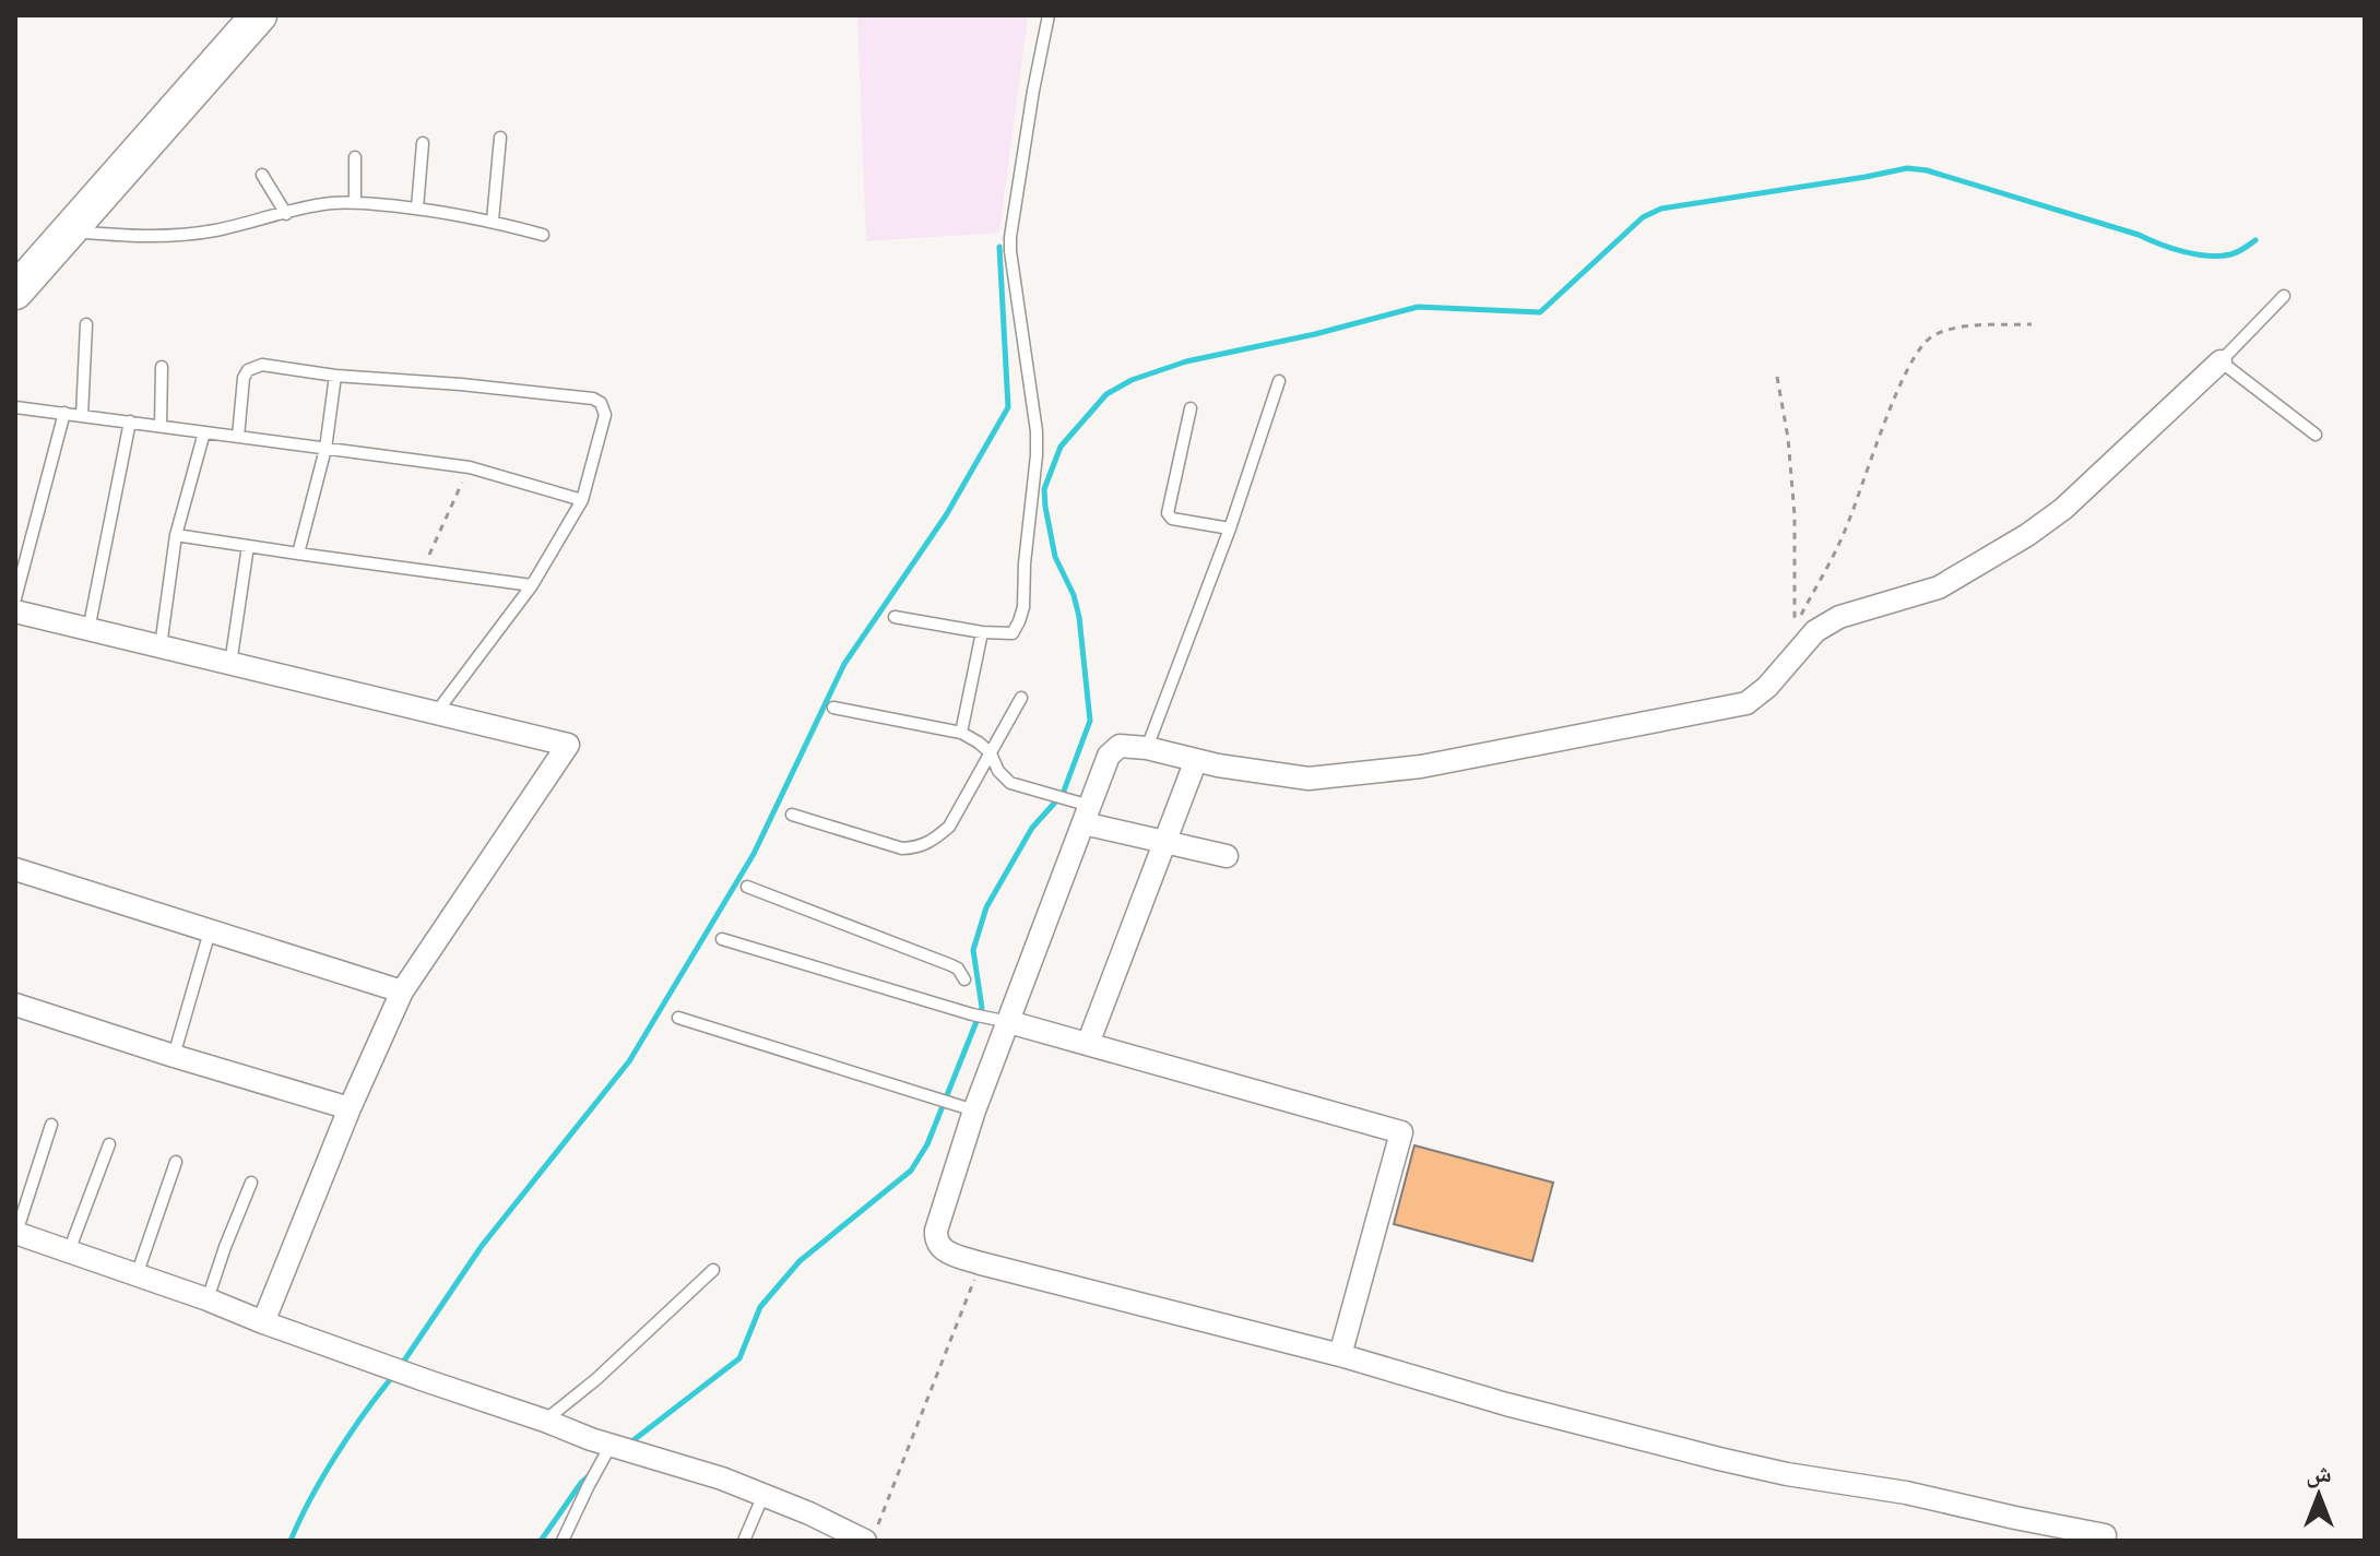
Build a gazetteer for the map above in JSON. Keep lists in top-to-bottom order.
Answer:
{
  "north": "top"
}
